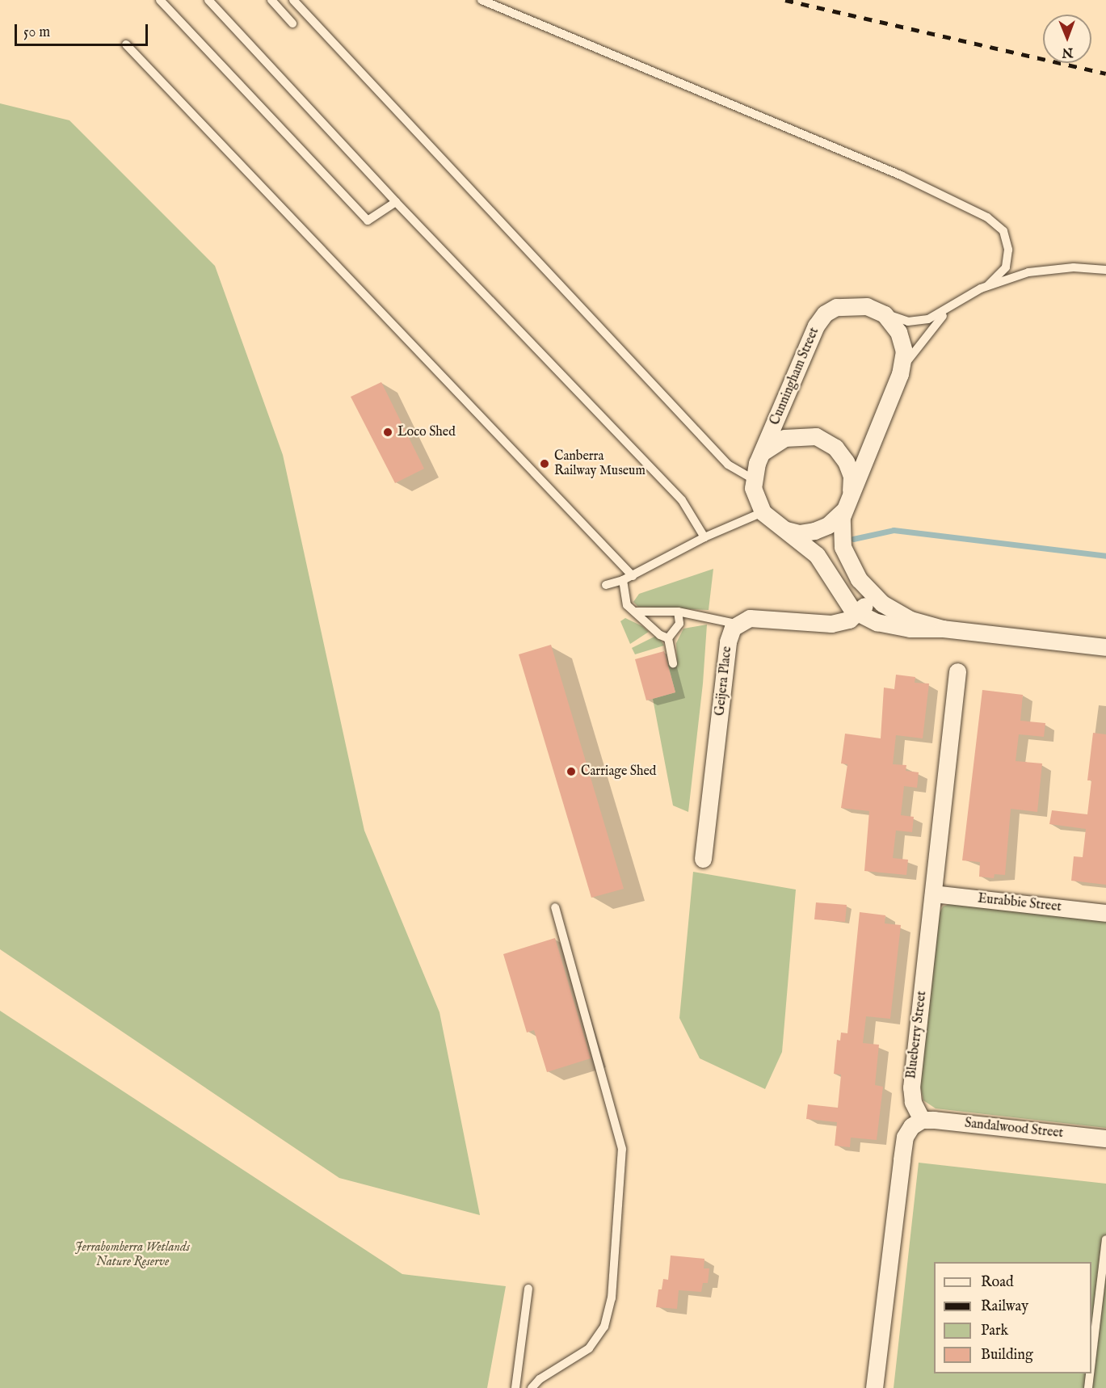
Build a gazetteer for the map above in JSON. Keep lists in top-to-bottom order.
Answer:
{
  "streets": {
    "street": [
      "Cunningham Street",
      "Geijera Place",
      "Eurabbie Street",
      "Blueberry Street",
      "Sandalwood Street"
    ]
  },
  "crossings": [
    ["Eurabbie Street", "Blueberry Street"],
    ["Blueberry Street", "Sandalwood Street"]
  ],
  "parks": ["Jerrabomberra Wetlands Nature Reserve"],
  "places": ["Loco Shed", "Canberra Railway Museum", "Carriage Shed"],
  "legend": [
    "Road",
    "Railway",
    "Park",
    "Building"
  ],
  "scale_bar": "50 m",
  "north": "bottom"
}
